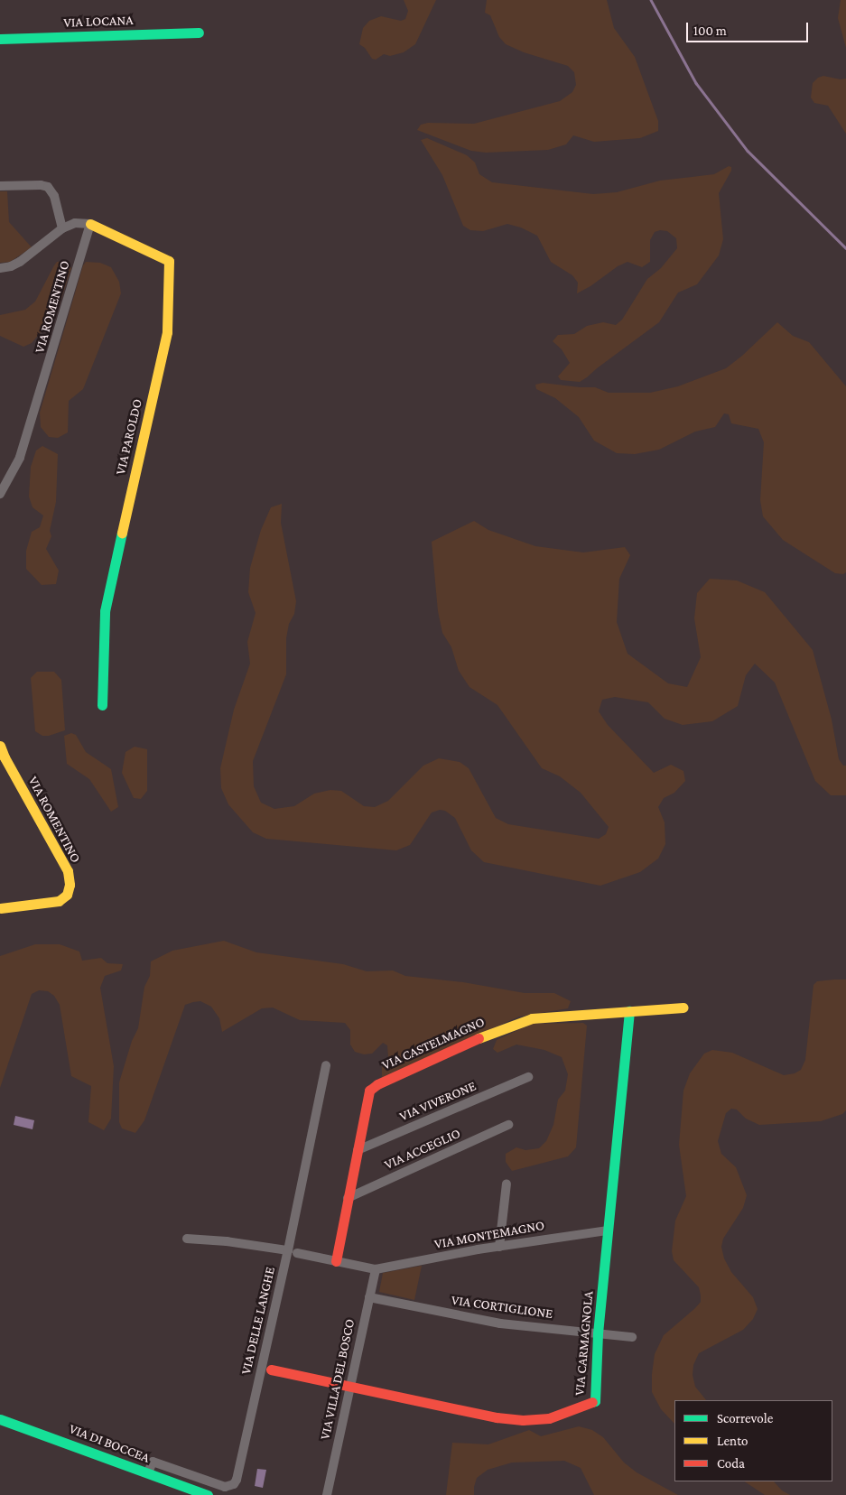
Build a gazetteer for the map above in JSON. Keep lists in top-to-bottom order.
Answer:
{
  "streets": {
    "street": [
      "VIA LOCANA",
      "VIA ROMENTINO",
      "VIA PAROLDO",
      "VIA CASTELMAGNO",
      "VIA VIVERONE",
      "VIA ACCEGLIO",
      "VIA MONTEMAGNO",
      "VIA CORTIGLIONE",
      "VIA DELLE LANGHE",
      "VIA CARMAGNOLA",
      "VIA VILLA DEL BOSCO",
      "VIA DI BOCCEA"
    ]
  },
  "crossings": [
    ["VIA ROMENTINO", "VIA PAROLDO"],
    ["VIA CASTELMAGNO", "VIA VIVERONE"],
    ["VIA CASTELMAGNO", "VIA ACCEGLIO"],
    ["VIA CASTELMAGNO", "VIA CARMAGNOLA"],
    ["VIA MONTEMAGNO", "VIA CARMAGNOLA"],
    ["VIA MONTEMAGNO", "VIA VILLA DEL BOSCO"],
    ["VIA CORTIGLIONE", "VIA CARMAGNOLA"],
    ["VIA CORTIGLIONE", "VIA VILLA DEL BOSCO"],
    ["VIA DELLE LANGHE", "VIA DI BOCCEA"],
    ["VIA CARMAGNOLA", "VIA VILLA DEL BOSCO"]
  ],
  "legend": ["Scorrevole", "Lento", "Coda"],
  "scale_bar": "100 m"
}
